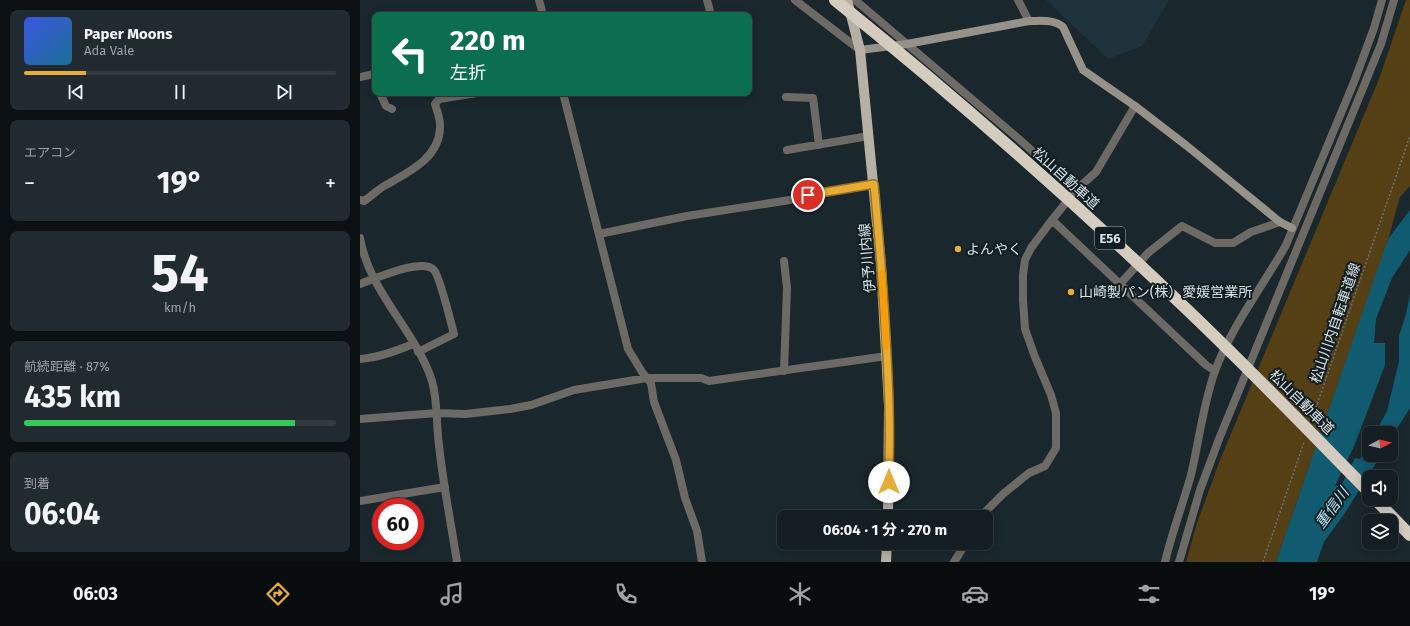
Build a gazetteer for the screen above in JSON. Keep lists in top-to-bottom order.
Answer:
{
  "streets": {
    "highway": ["松山自動車道", "E56"],
    "main road": ["伊予川内線"],
    "path": ["松山川内自転車道線"]
  },
  "water": ["重信川"],
  "places": ["よんやく", "山崎製パン(株）愛媛営業所"],
  "north": "right",
  "page": {
    "turn": ["220 m", "左折"],
    "song": ["Paper Moons", "Ada Vale"],
    "tile": [
      "エアコン",
      ["54", "km/h"],
      ["航続距離 · 87%", "435 km"],
      ["到着", "06:04"]
    ],
    "heat": ["−", "19°", "+"],
    "limit": "60",
    "trip": "06:04 · 1 分 · 270 m",
    "tabs": ["06:03", "19°"]
  }
}
